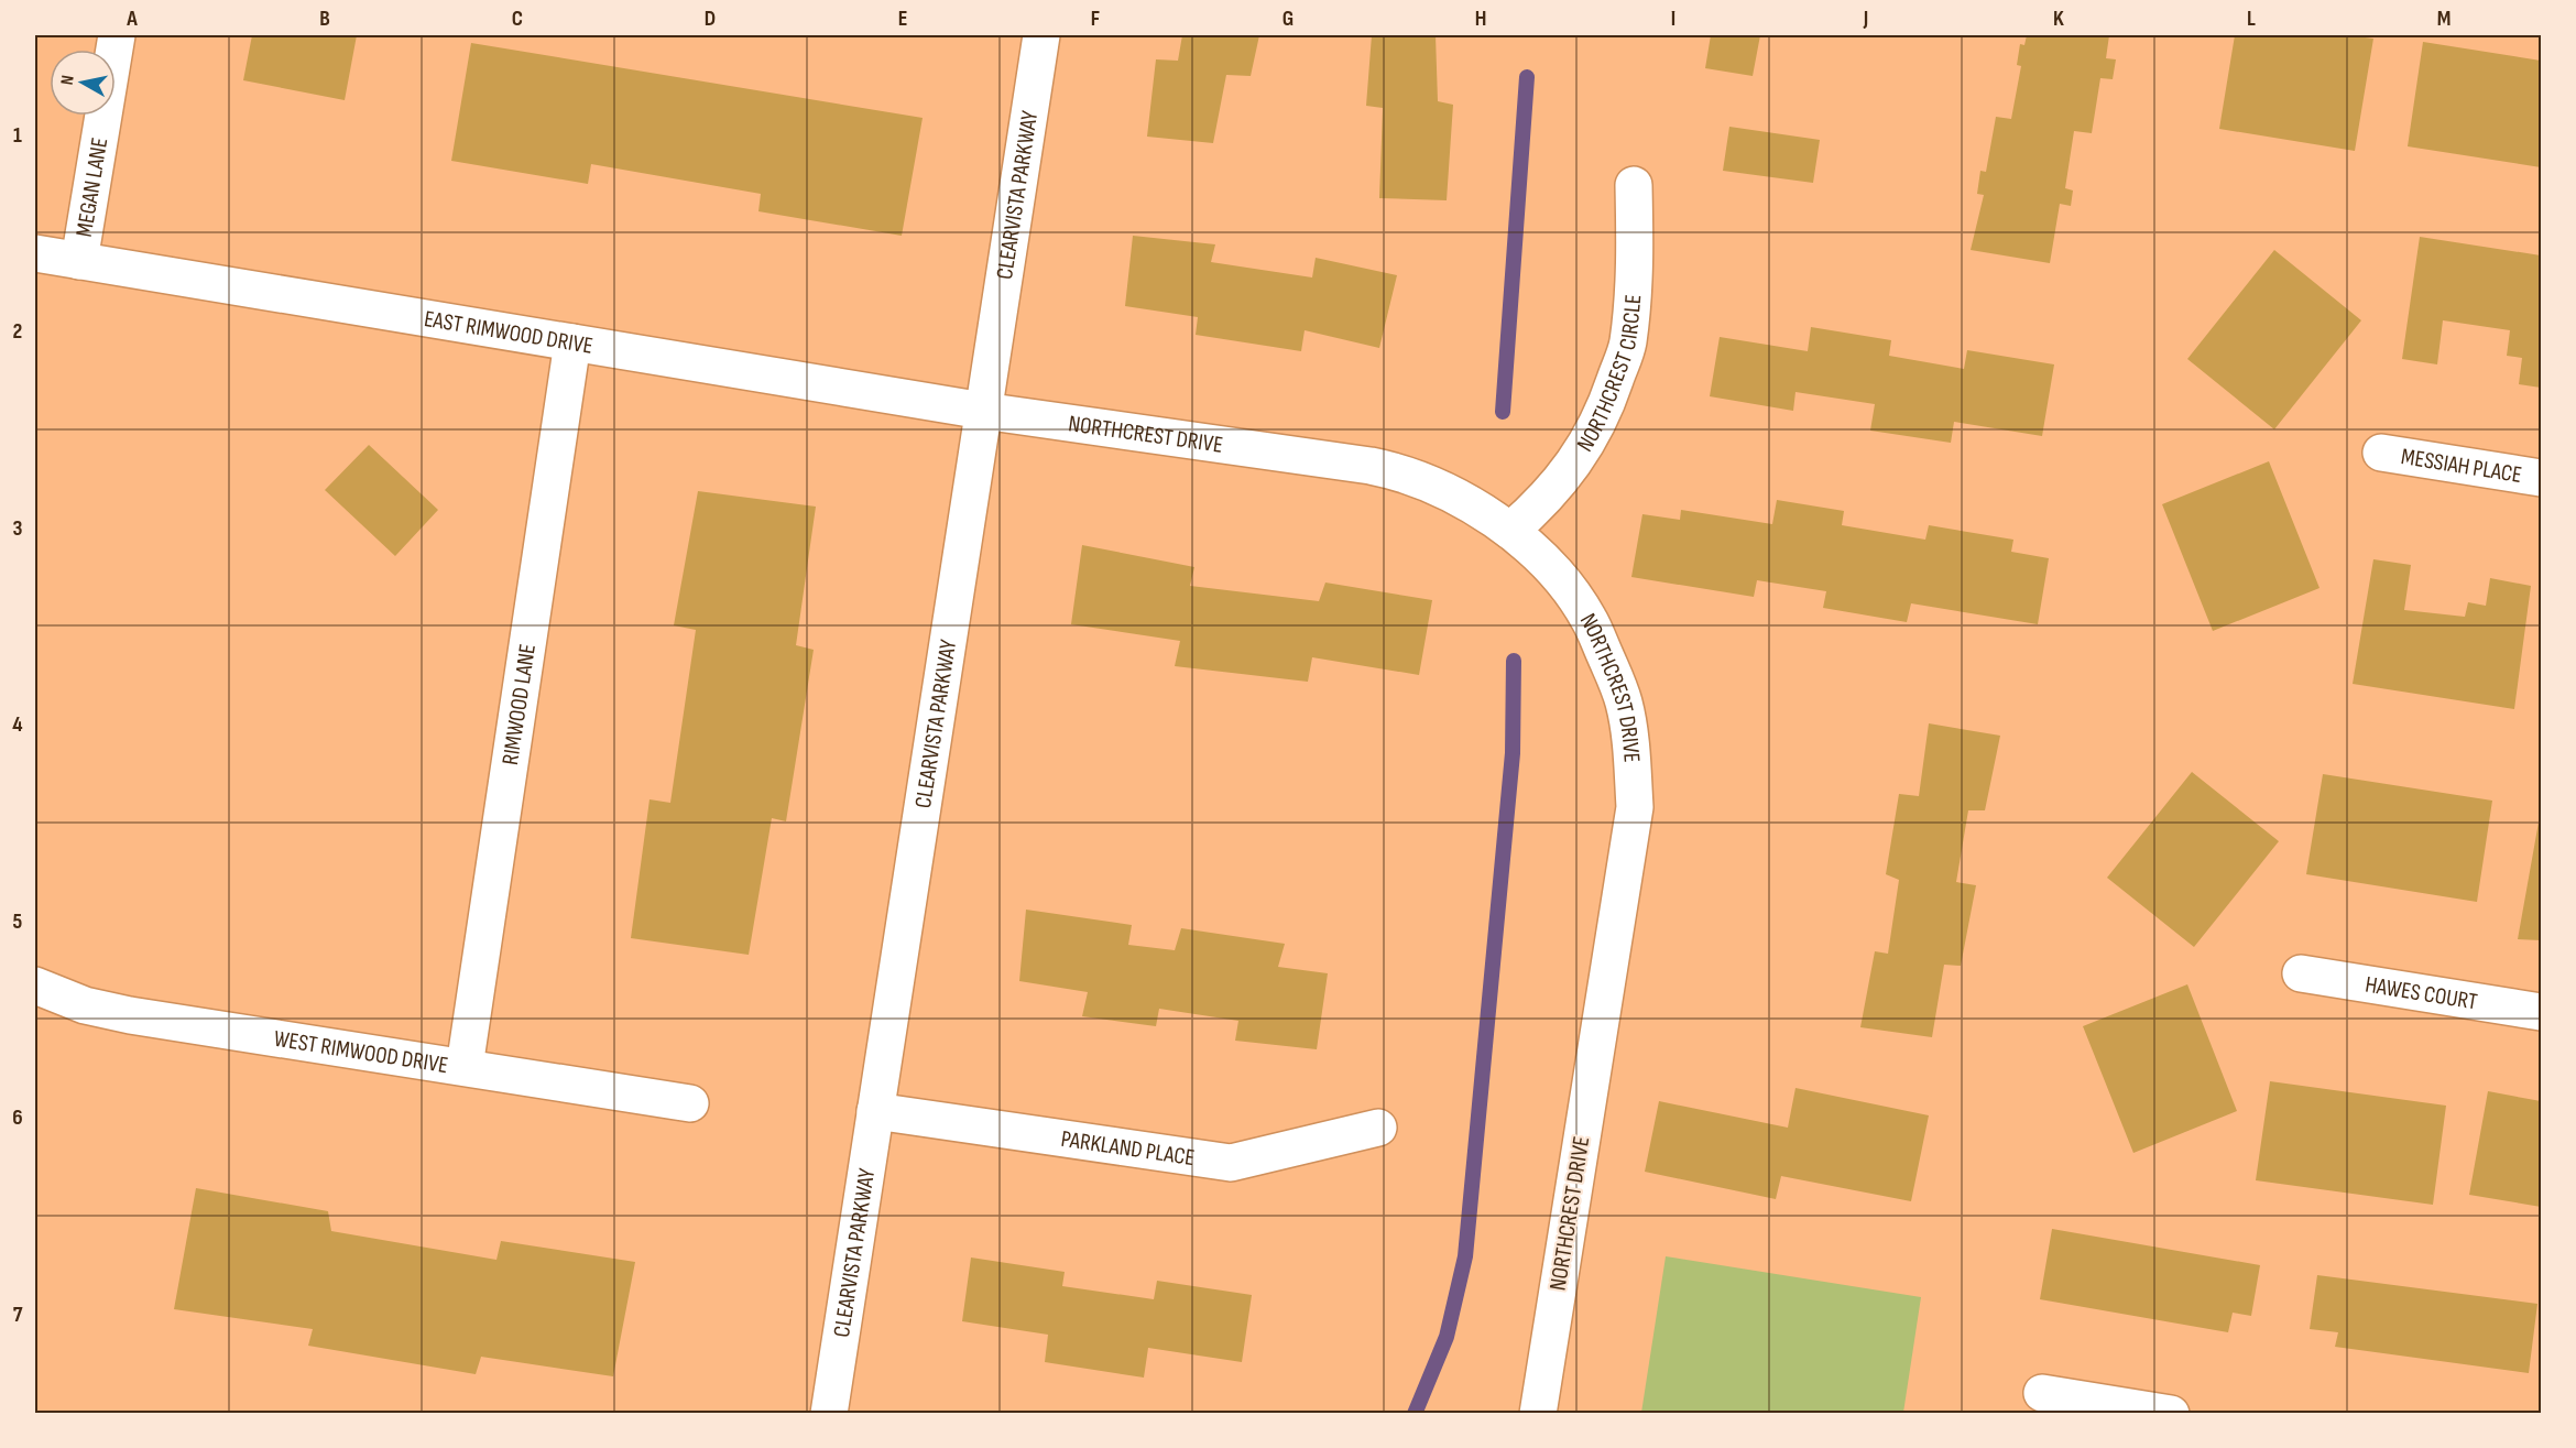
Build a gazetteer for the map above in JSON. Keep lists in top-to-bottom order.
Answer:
{
  "streets": {
    "street": [
      "MEGAN LANE",
      "CLEARVISTA PARKWAY",
      "EAST RIMWOOD DRIVE",
      "NORTHCREST CIRCLE",
      "NORTHCREST DRIVE",
      "MESSIAH PLACE",
      "RIMWOOD LANE",
      "HAWES COURT",
      "WEST RIMWOOD DRIVE",
      "PARKLAND PLACE"
    ]
  },
  "crossings": [
    ["MEGAN LANE", "EAST RIMWOOD DRIVE"],
    ["CLEARVISTA PARKWAY", "EAST RIMWOOD DRIVE"],
    ["CLEARVISTA PARKWAY", "NORTHCREST DRIVE"],
    ["CLEARVISTA PARKWAY", "PARKLAND PLACE"],
    ["EAST RIMWOOD DRIVE", "NORTHCREST DRIVE"],
    ["EAST RIMWOOD DRIVE", "RIMWOOD LANE"],
    ["NORTHCREST CIRCLE", "NORTHCREST DRIVE"],
    ["RIMWOOD LANE", "WEST RIMWOOD DRIVE"]
  ],
  "north": "left",
  "grid": {
    "columns": [
      "A",
      "B",
      "C",
      "D",
      "E",
      "F",
      "G",
      "H",
      "I",
      "J",
      "K",
      "L",
      "M"
    ],
    "rows": [
      "1",
      "2",
      "3",
      "4",
      "5",
      "6",
      "7"
    ]
  }
}
